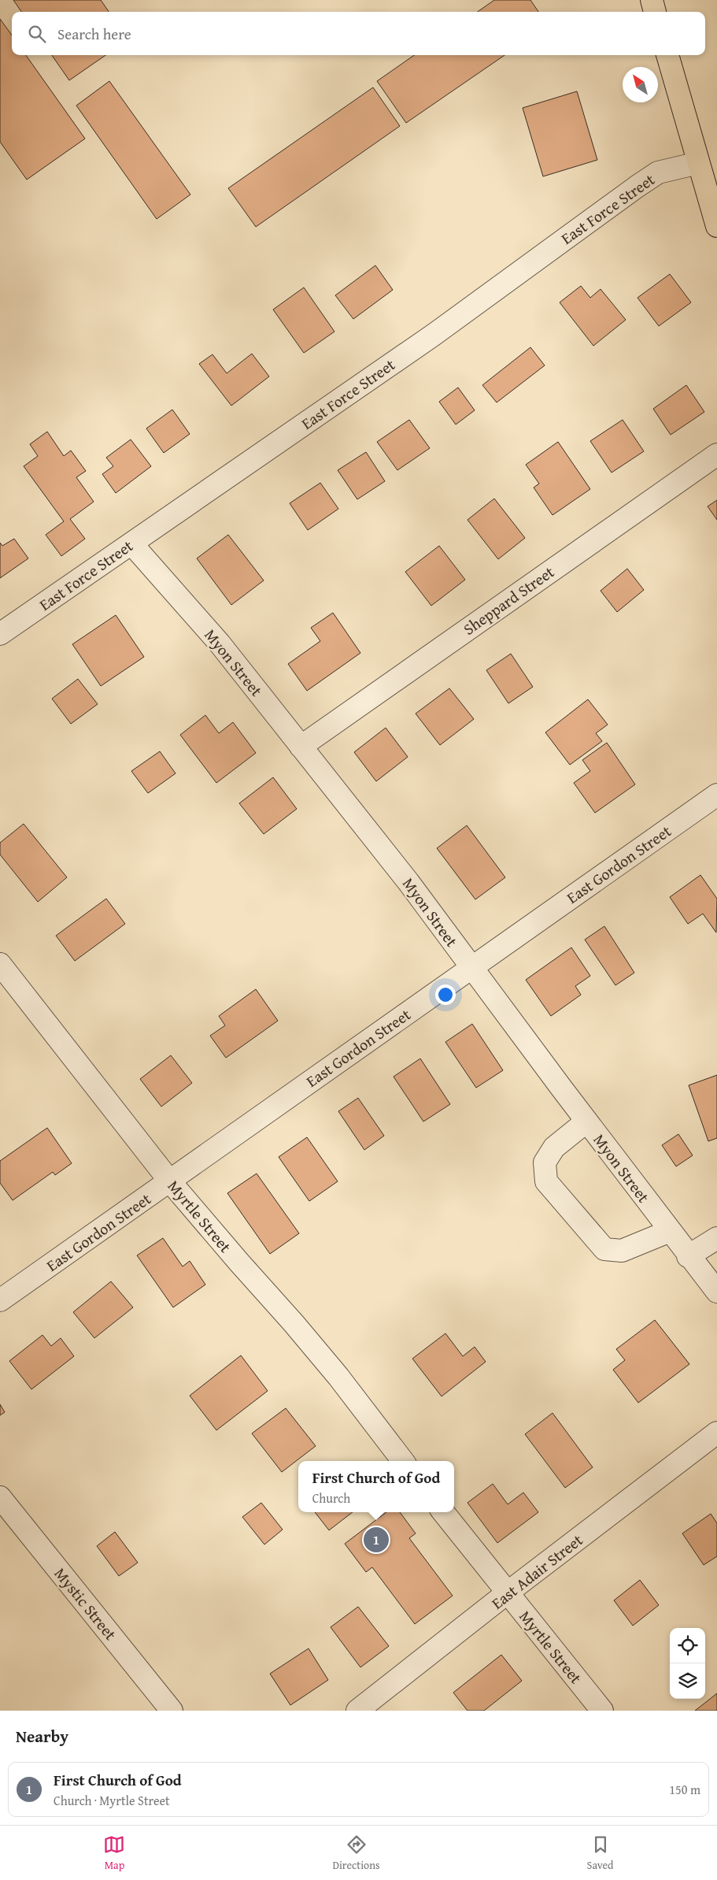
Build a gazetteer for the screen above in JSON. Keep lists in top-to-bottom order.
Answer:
{
  "streets": {
    "street": [
      "East Force Street",
      "Sheppard Street",
      "Myon Street",
      "East Gordon Street",
      "Myrtle Street",
      "East Adair Street",
      "Mystic Street"
    ]
  },
  "crossings": [
    ["East Force Street", "Myon Street"],
    ["Sheppard Street", "Myon Street"],
    ["Myon Street", "East Gordon Street"],
    ["East Gordon Street", "Myrtle Street"],
    ["Myrtle Street", "East Adair Street"]
  ],
  "north": "top left",
  "page": {
    "search": "Search here",
    "popup": ["First Church of God", "Church"],
    "pins": "1",
    "heading": "Nearby",
    "list": [
      {
        "mark": "1",
        "name": "First Church of God",
        "note": "Church · Myrtle Street",
        "value": "150 m"
      }
    ],
    "nav": ["Map", "Directions", "Saved"]
  }
}
